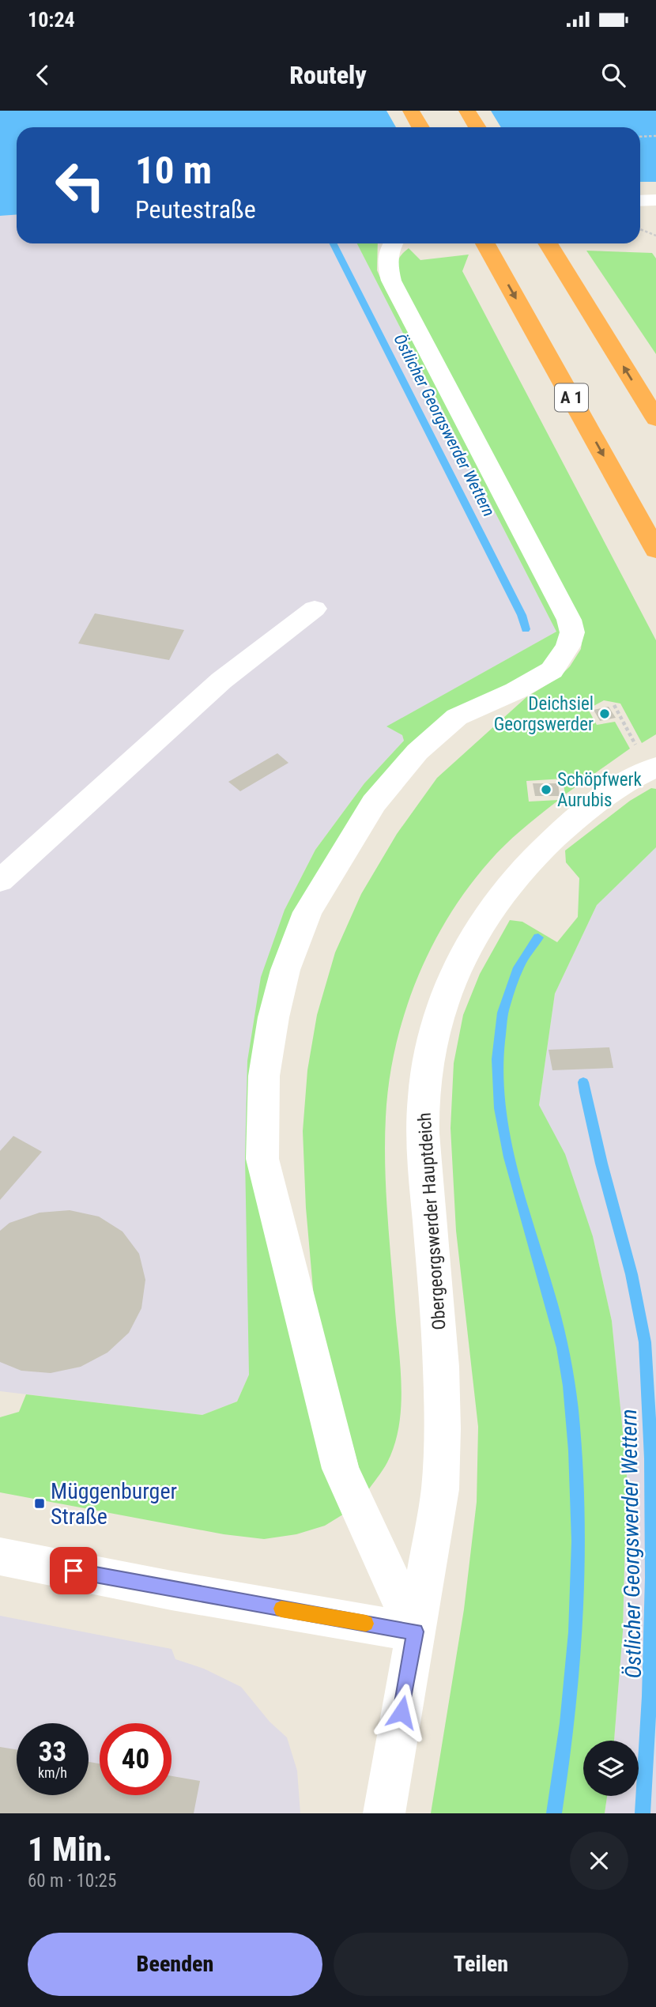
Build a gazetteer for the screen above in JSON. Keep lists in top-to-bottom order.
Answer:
{
  "streets": {
    "highway": ["A 1"],
    "street": ["Obergeorgswerder Hauptdeich"]
  },
  "water": ["Östlicher Georgswerder Wettern"],
  "places": {
    "other": ["Deichsiel Georgswerder", "Schöpfwerk Aurubis"],
    "transit": ["Müggenburger Straße"]
  },
  "page": {
    "status": "10:24",
    "header": "Routely",
    "turn": ["10 m", "Peutestraße"],
    "speed": "33 km/h",
    "limit": "40",
    "heading": ["1 Min.", "60 m · 10:25"],
    "buttons": ["Beenden", "Teilen"]
  }
}
